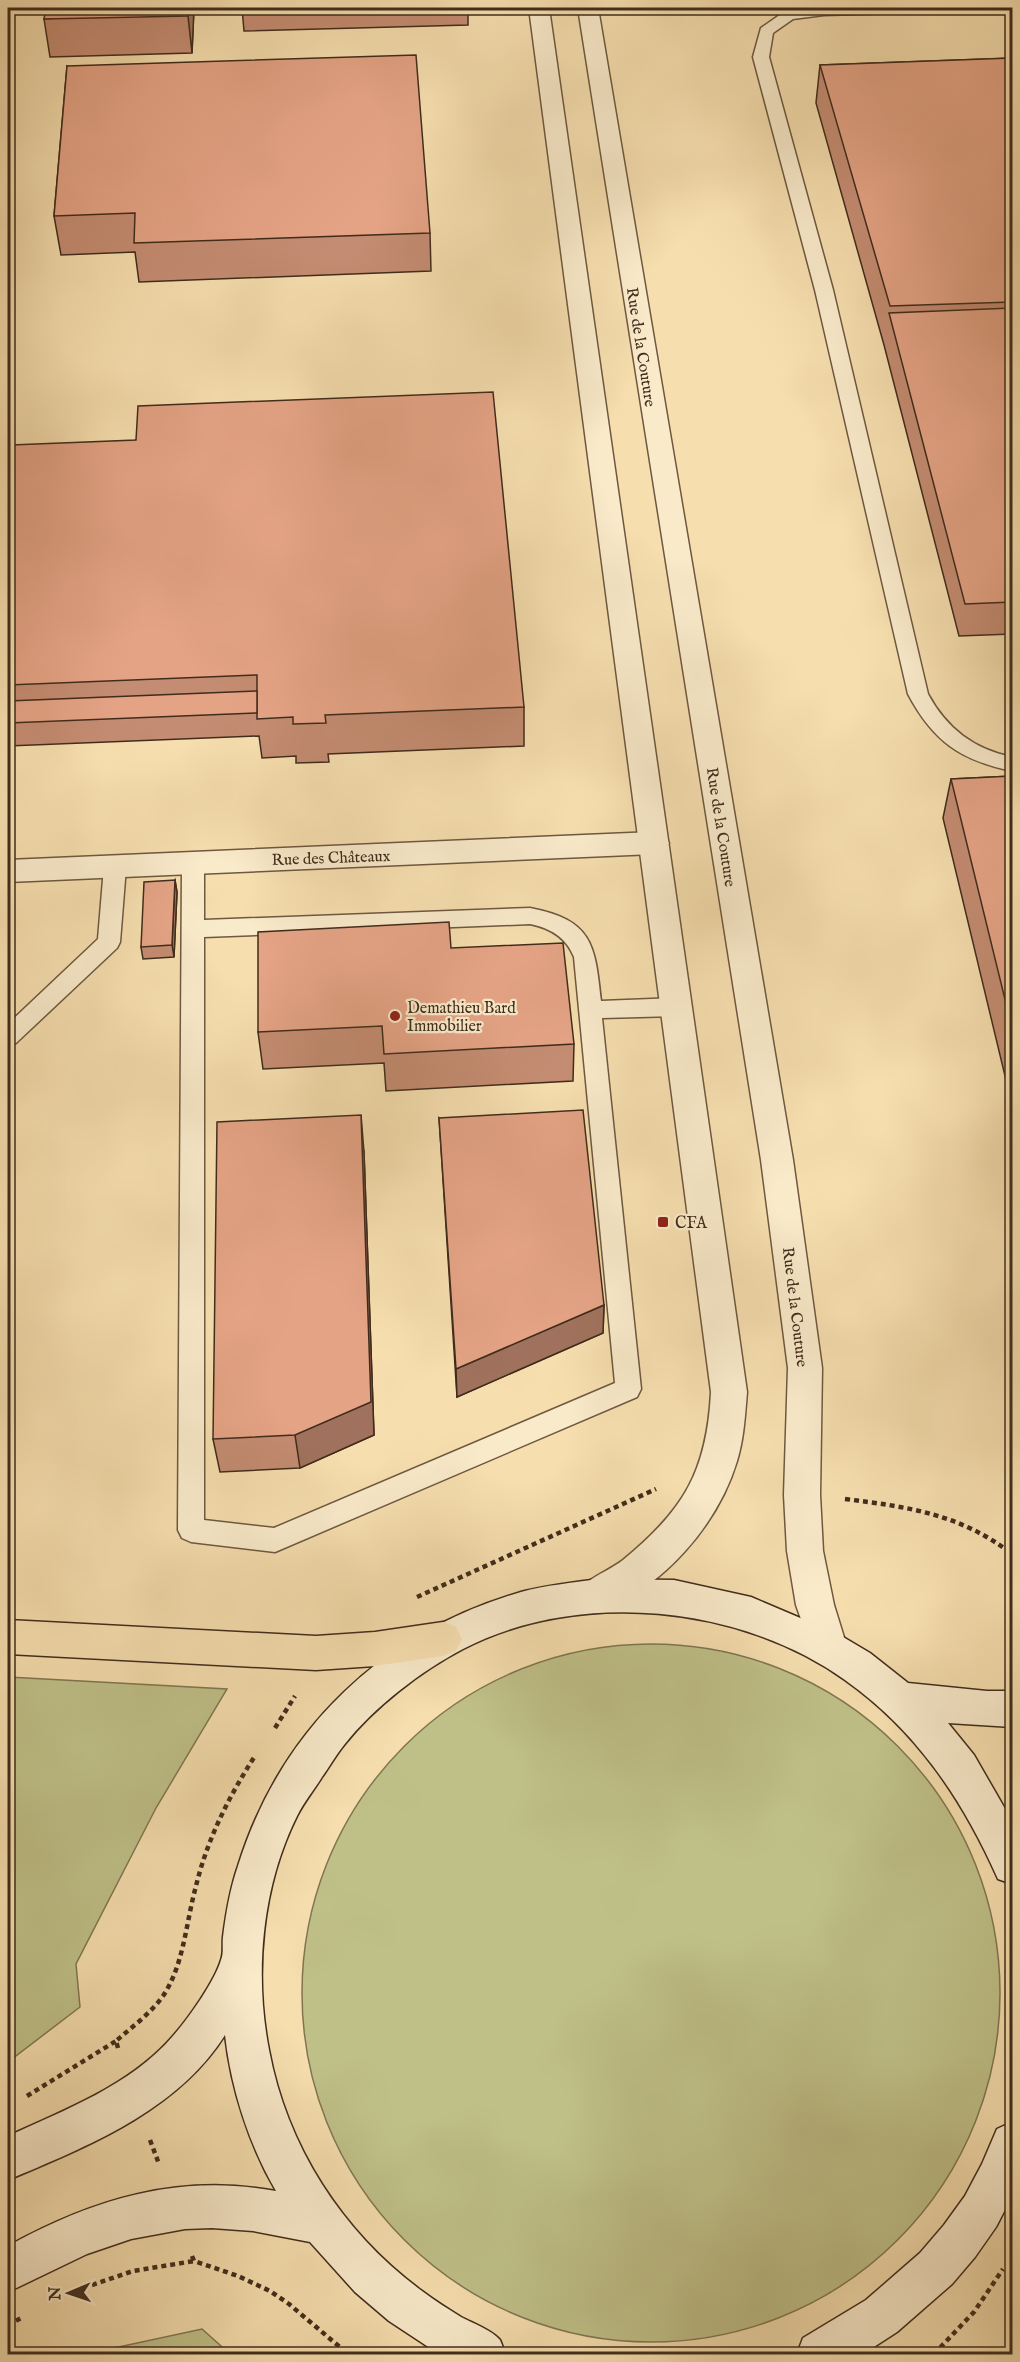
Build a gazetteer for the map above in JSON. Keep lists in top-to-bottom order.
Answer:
{
  "streets": {
    "street": ["Rue de la Couture", "Rue des Châteaux"]
  },
  "places": {
    "other": ["Demathieu Bard Immobilier"],
    "transit": ["CFA"]
  },
  "north": "left"
}
